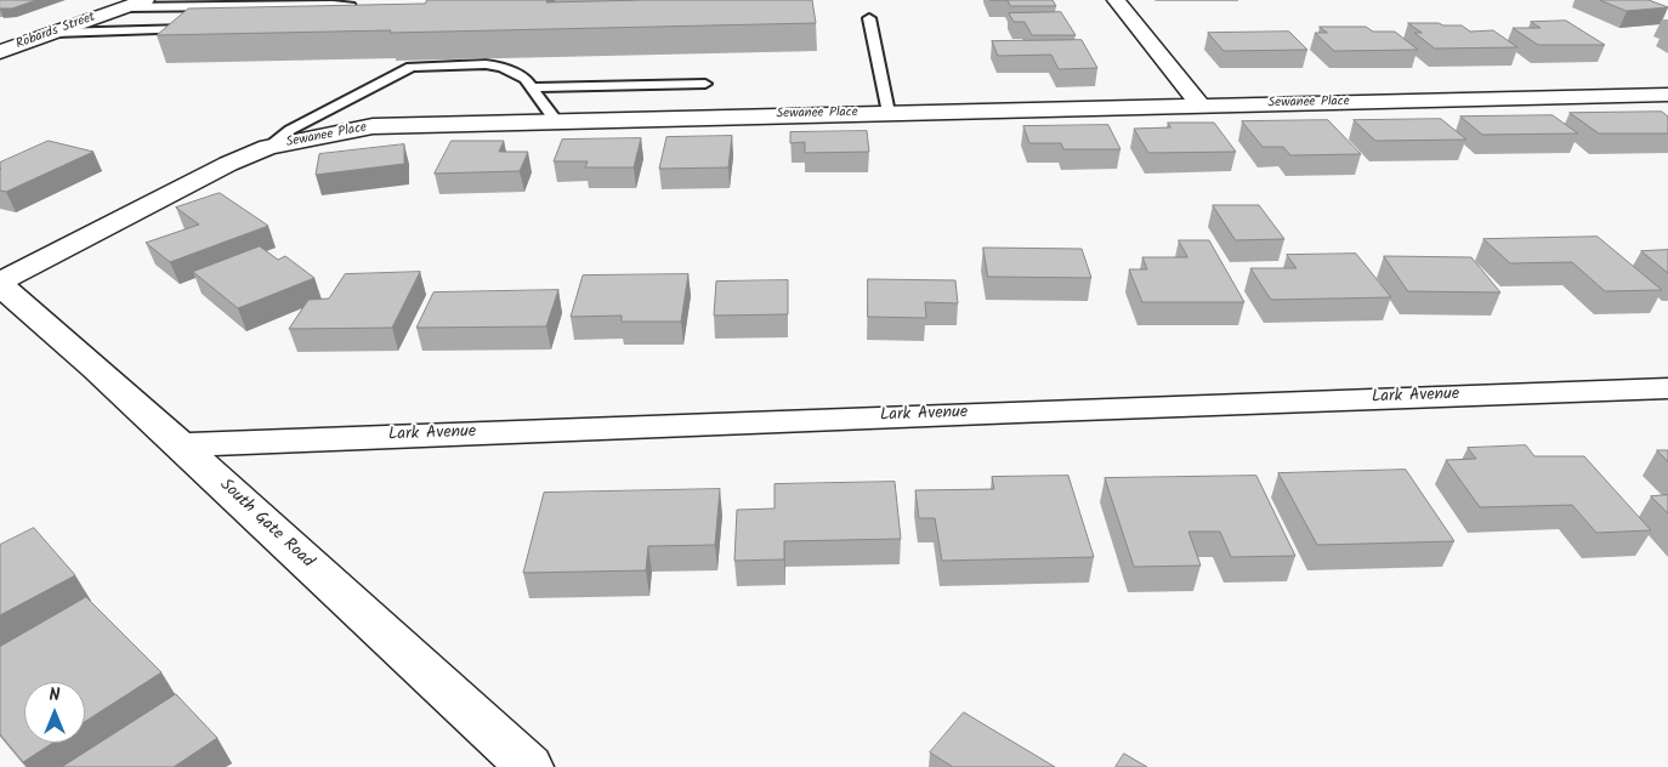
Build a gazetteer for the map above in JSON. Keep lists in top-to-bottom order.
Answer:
{
  "streets": {
    "street": [
      "Robards Street",
      "Sewanee Place",
      "Lark Avenue",
      "South Gate Road"
    ]
  },
  "crossings": [
    ["Sewanee Place", "South Gate Road"],
    ["Lark Avenue", "South Gate Road"]
  ],
  "north": "top"
}
